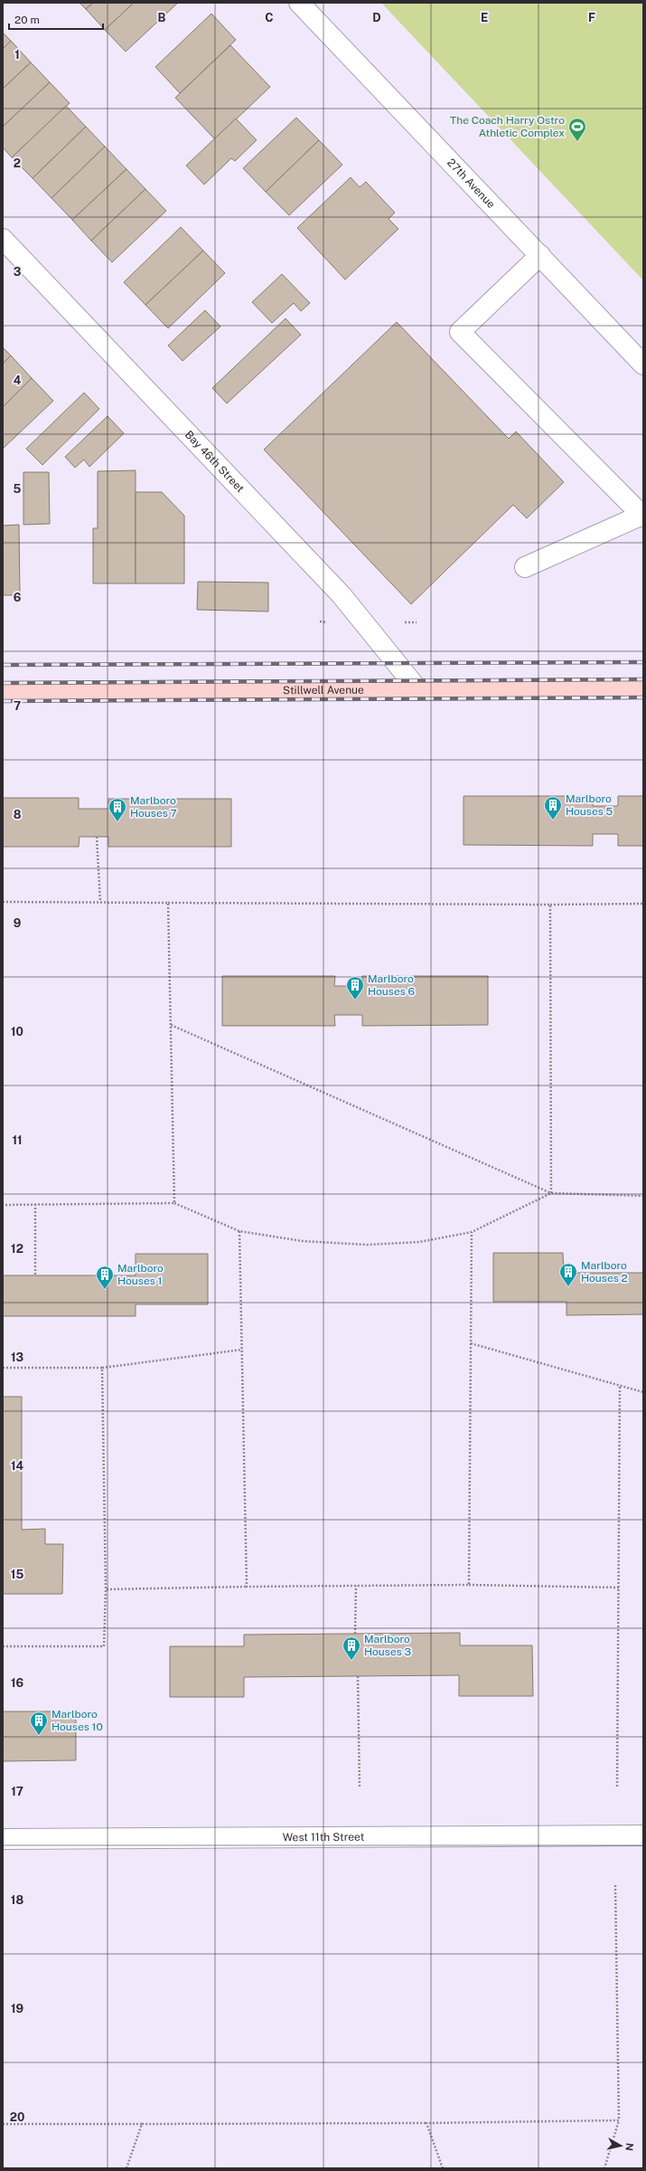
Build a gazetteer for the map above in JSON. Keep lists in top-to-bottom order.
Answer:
{
  "streets": {
    "main road": ["Stillwell Avenue"],
    "street": ["27th Avenue", "Bay 46th Street", "West 11th Street"]
  },
  "crossings": [
    ["Bay 46th Street", "Stillwell Avenue"]
  ],
  "places": {
    "sports": ["The Coach Harry Ostro Athletic Complex"],
    "building": [
      "Marlboro Houses 5",
      "Marlboro Houses 7",
      "Marlboro Houses 6",
      "Marlboro Houses 2",
      "Marlboro Houses 1",
      "Marlboro Houses 3",
      "Marlboro Houses 10"
    ]
  },
  "scale_bar": "20 m",
  "north": "right",
  "grid": {
    "columns": [
      "B",
      "C",
      "D",
      "E",
      "F"
    ],
    "rows": [
      "1",
      "2",
      "3",
      "4",
      "5",
      "6",
      "7",
      "8",
      "9",
      "10",
      "11",
      "12",
      "13",
      "14",
      "15",
      "16",
      "17",
      "18",
      "19",
      "20"
    ]
  }
}
